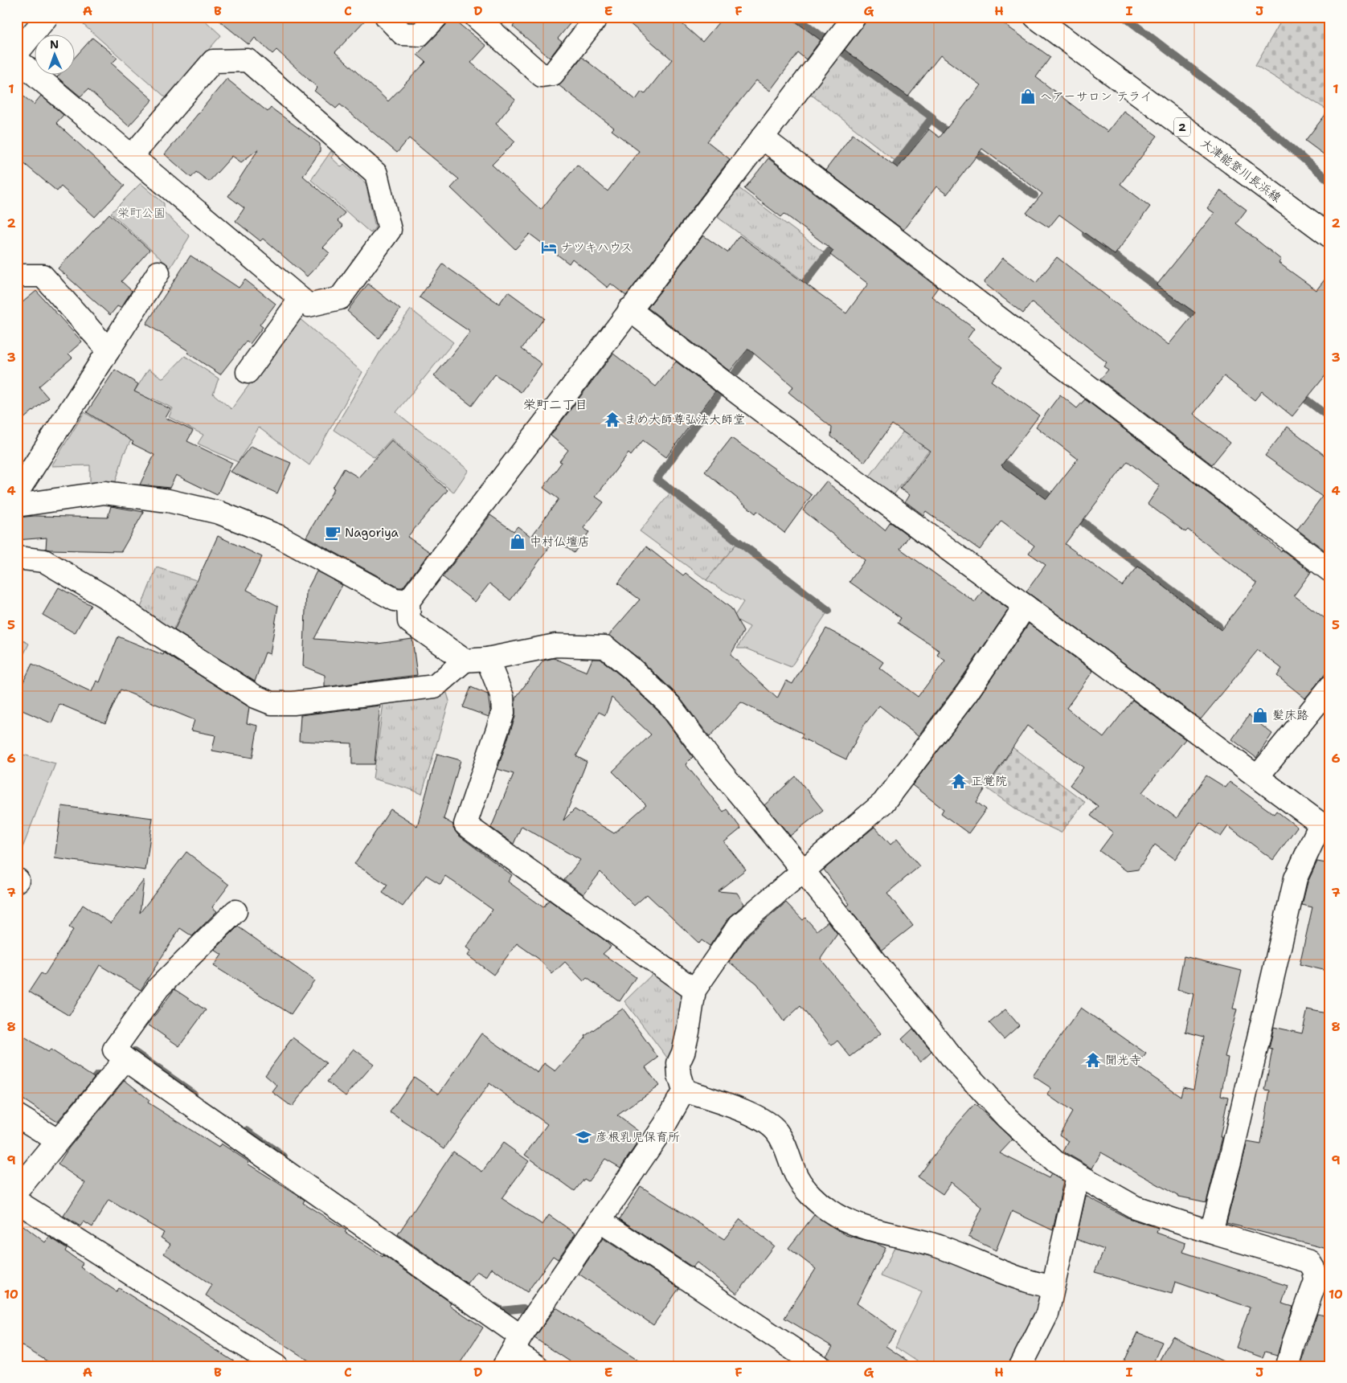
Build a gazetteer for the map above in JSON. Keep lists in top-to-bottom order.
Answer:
{
  "streets": {
    "street": ["2", "大津能登川長浜線"]
  },
  "districts": ["栄町二丁目"],
  "parks": ["栄町公園"],
  "places": {
    "shop": ["ヘアーサロン テライ", "中村仏壇店", "髪床路"],
    "hotel": ["ナツキハウス"],
    "temple": ["まめ大師尊弘法大師堂", "正覚院", "聞光寺"],
    "cafe": ["Nagoriya"],
    "school or university": ["彦根乳児保育所"]
  },
  "north": "top",
  "grid": {
    "columns": [
      "A",
      "B",
      "C",
      "D",
      "E",
      "F",
      "G",
      "H",
      "I",
      "J"
    ],
    "rows": [
      "1",
      "2",
      "3",
      "4",
      "5",
      "6",
      "7",
      "8",
      "9",
      "10"
    ]
  }
}
